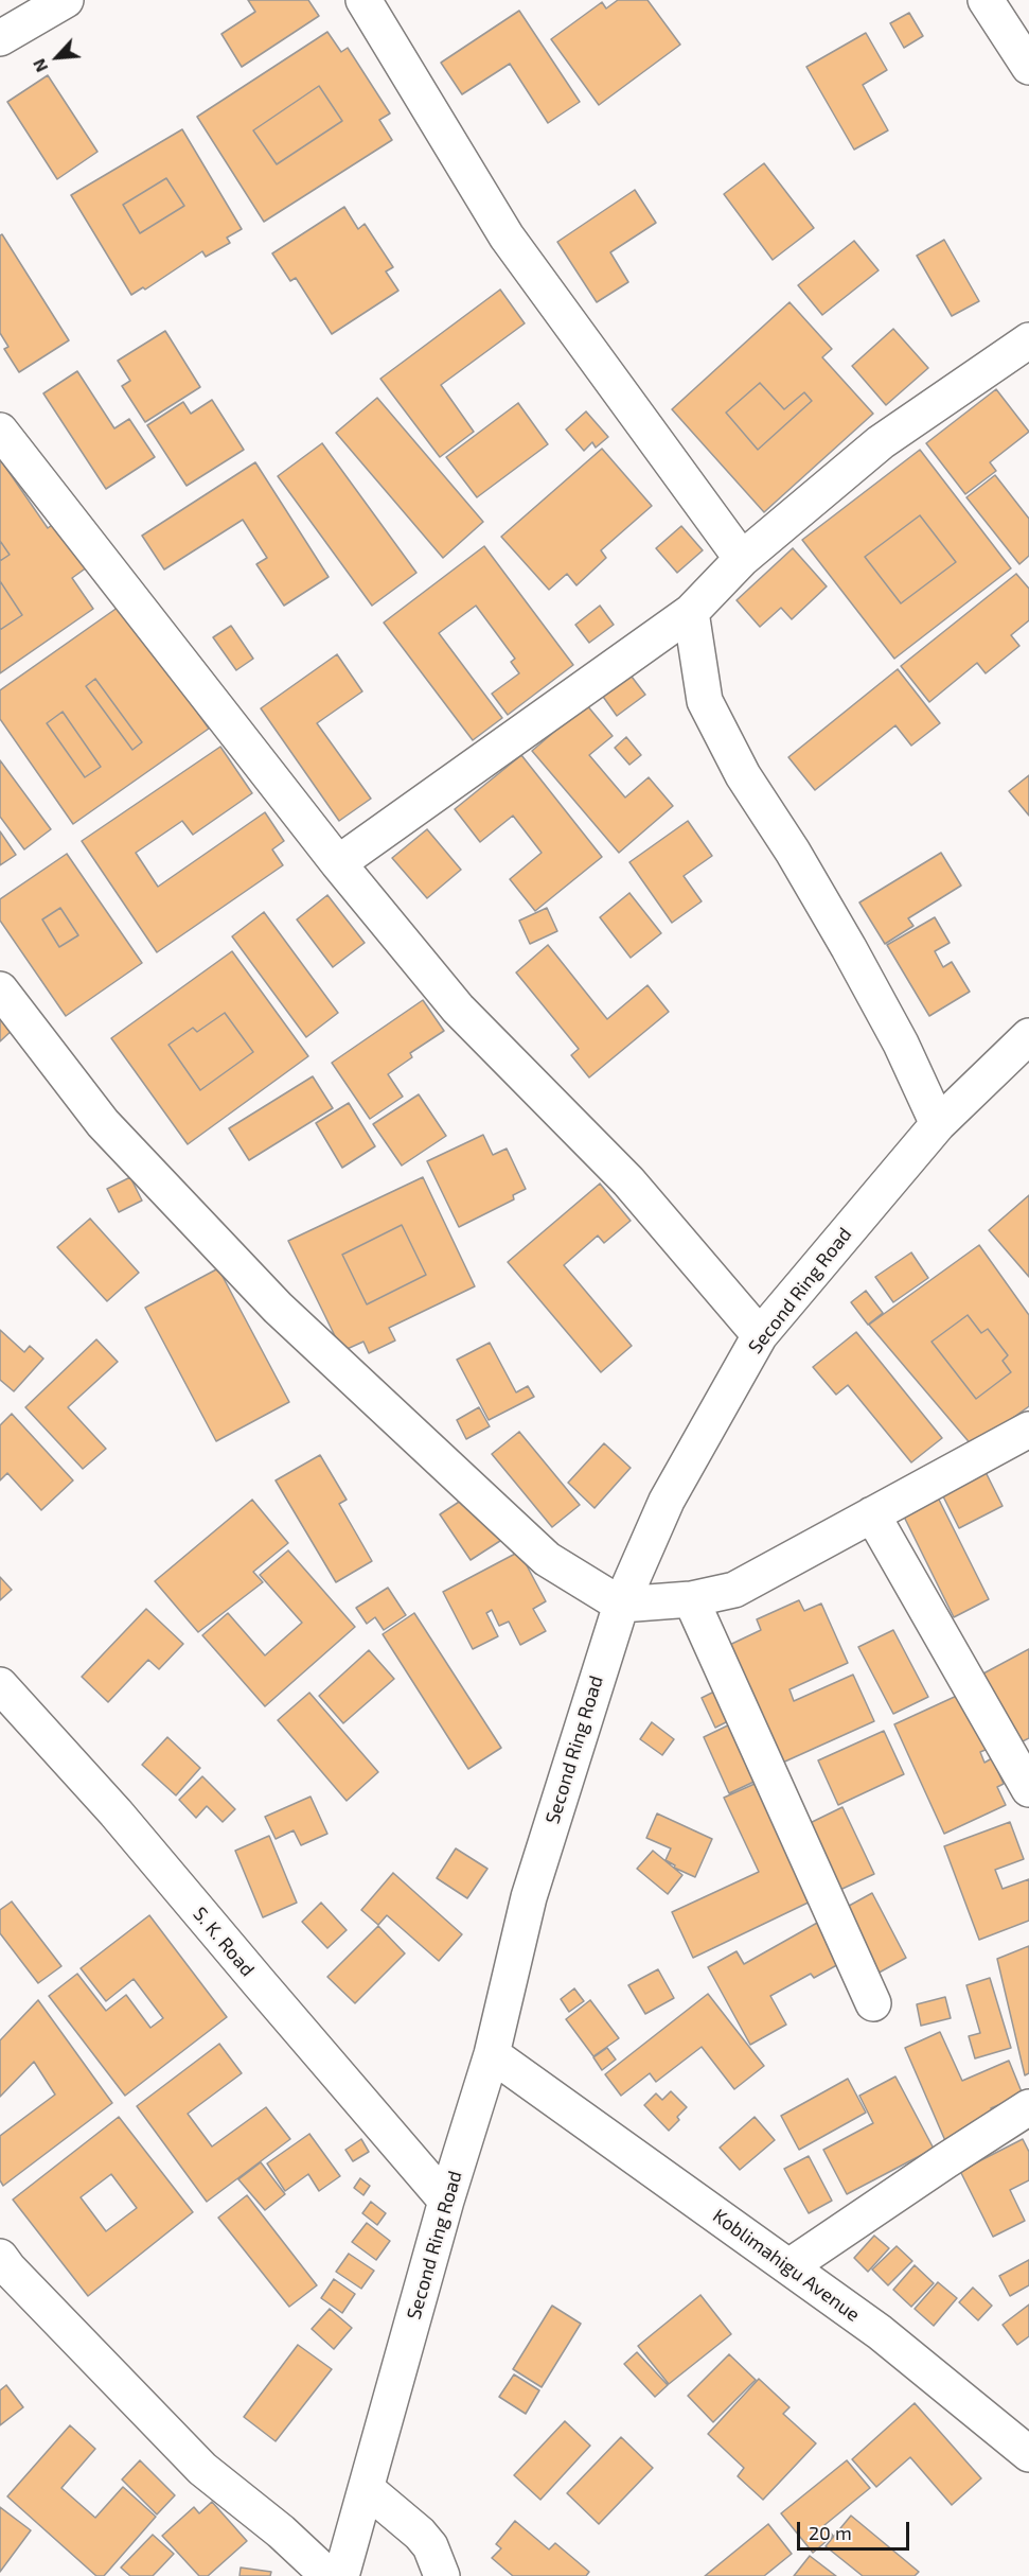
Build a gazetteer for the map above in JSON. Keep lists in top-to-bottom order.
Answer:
{
  "streets": {
    "street": ["Second Ring Road", "S. K. Road", "Koblimahigu Avenue"]
  },
  "crossings": [
    ["Second Ring Road", "S. K. Road"],
    ["Second Ring Road", "Koblimahigu Avenue"]
  ],
  "scale_bar": "20 m",
  "north": "bottom left"
}
